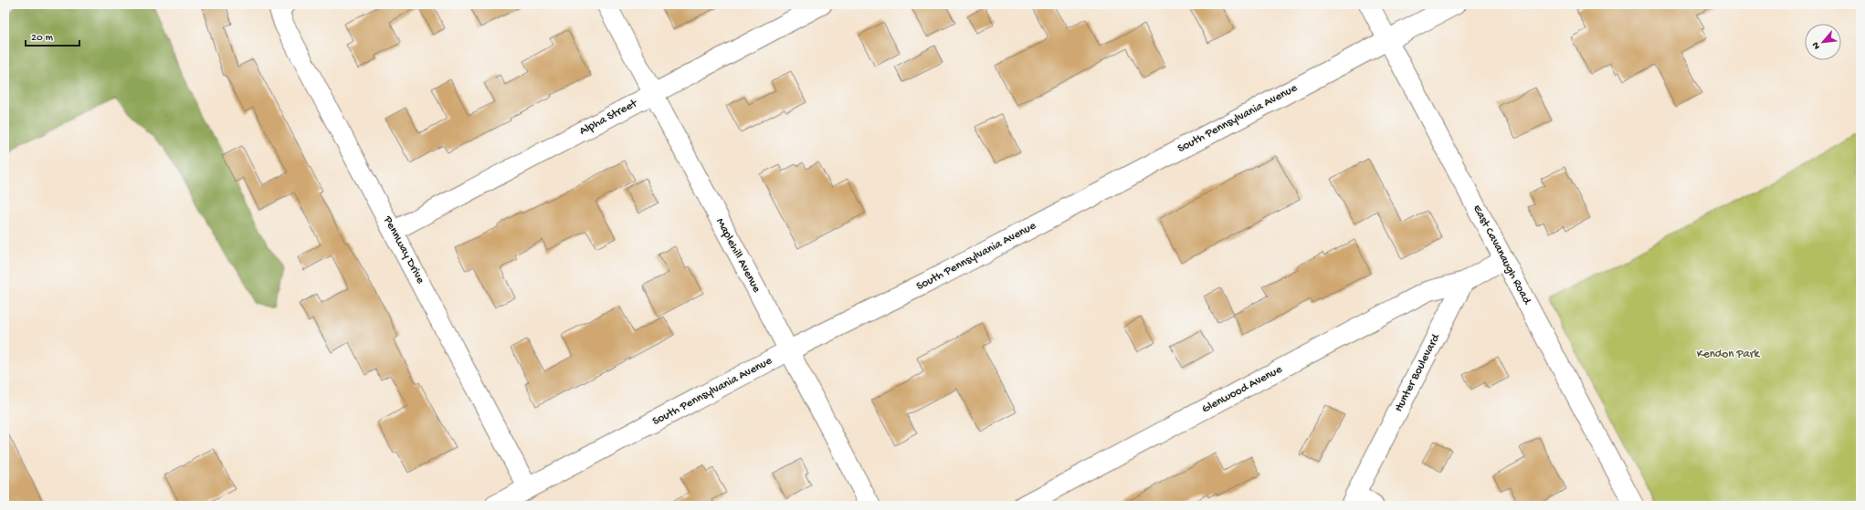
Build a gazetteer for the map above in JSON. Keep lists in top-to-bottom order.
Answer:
{
  "streets": {
    "main road": ["South Pennsylvania Avenue"],
    "street": [
      "Alpha Street",
      "Pennway Drive",
      "East Cavanaugh Road",
      "Maplehill Avenue",
      "Hunter Boulevard",
      "Glenwood Avenue"
    ]
  },
  "crossings": [
    ["Alpha Street", "Pennway Drive"],
    ["Alpha Street", "Maplehill Avenue"],
    ["South Pennsylvania Avenue", "Pennway Drive"],
    ["South Pennsylvania Avenue", "East Cavanaugh Road"],
    ["South Pennsylvania Avenue", "Maplehill Avenue"],
    ["Hunter Boulevard", "Glenwood Avenue"]
  ],
  "parks": ["Kendon Park"],
  "scale_bar": "20 m",
  "north": "bottom left"
}
